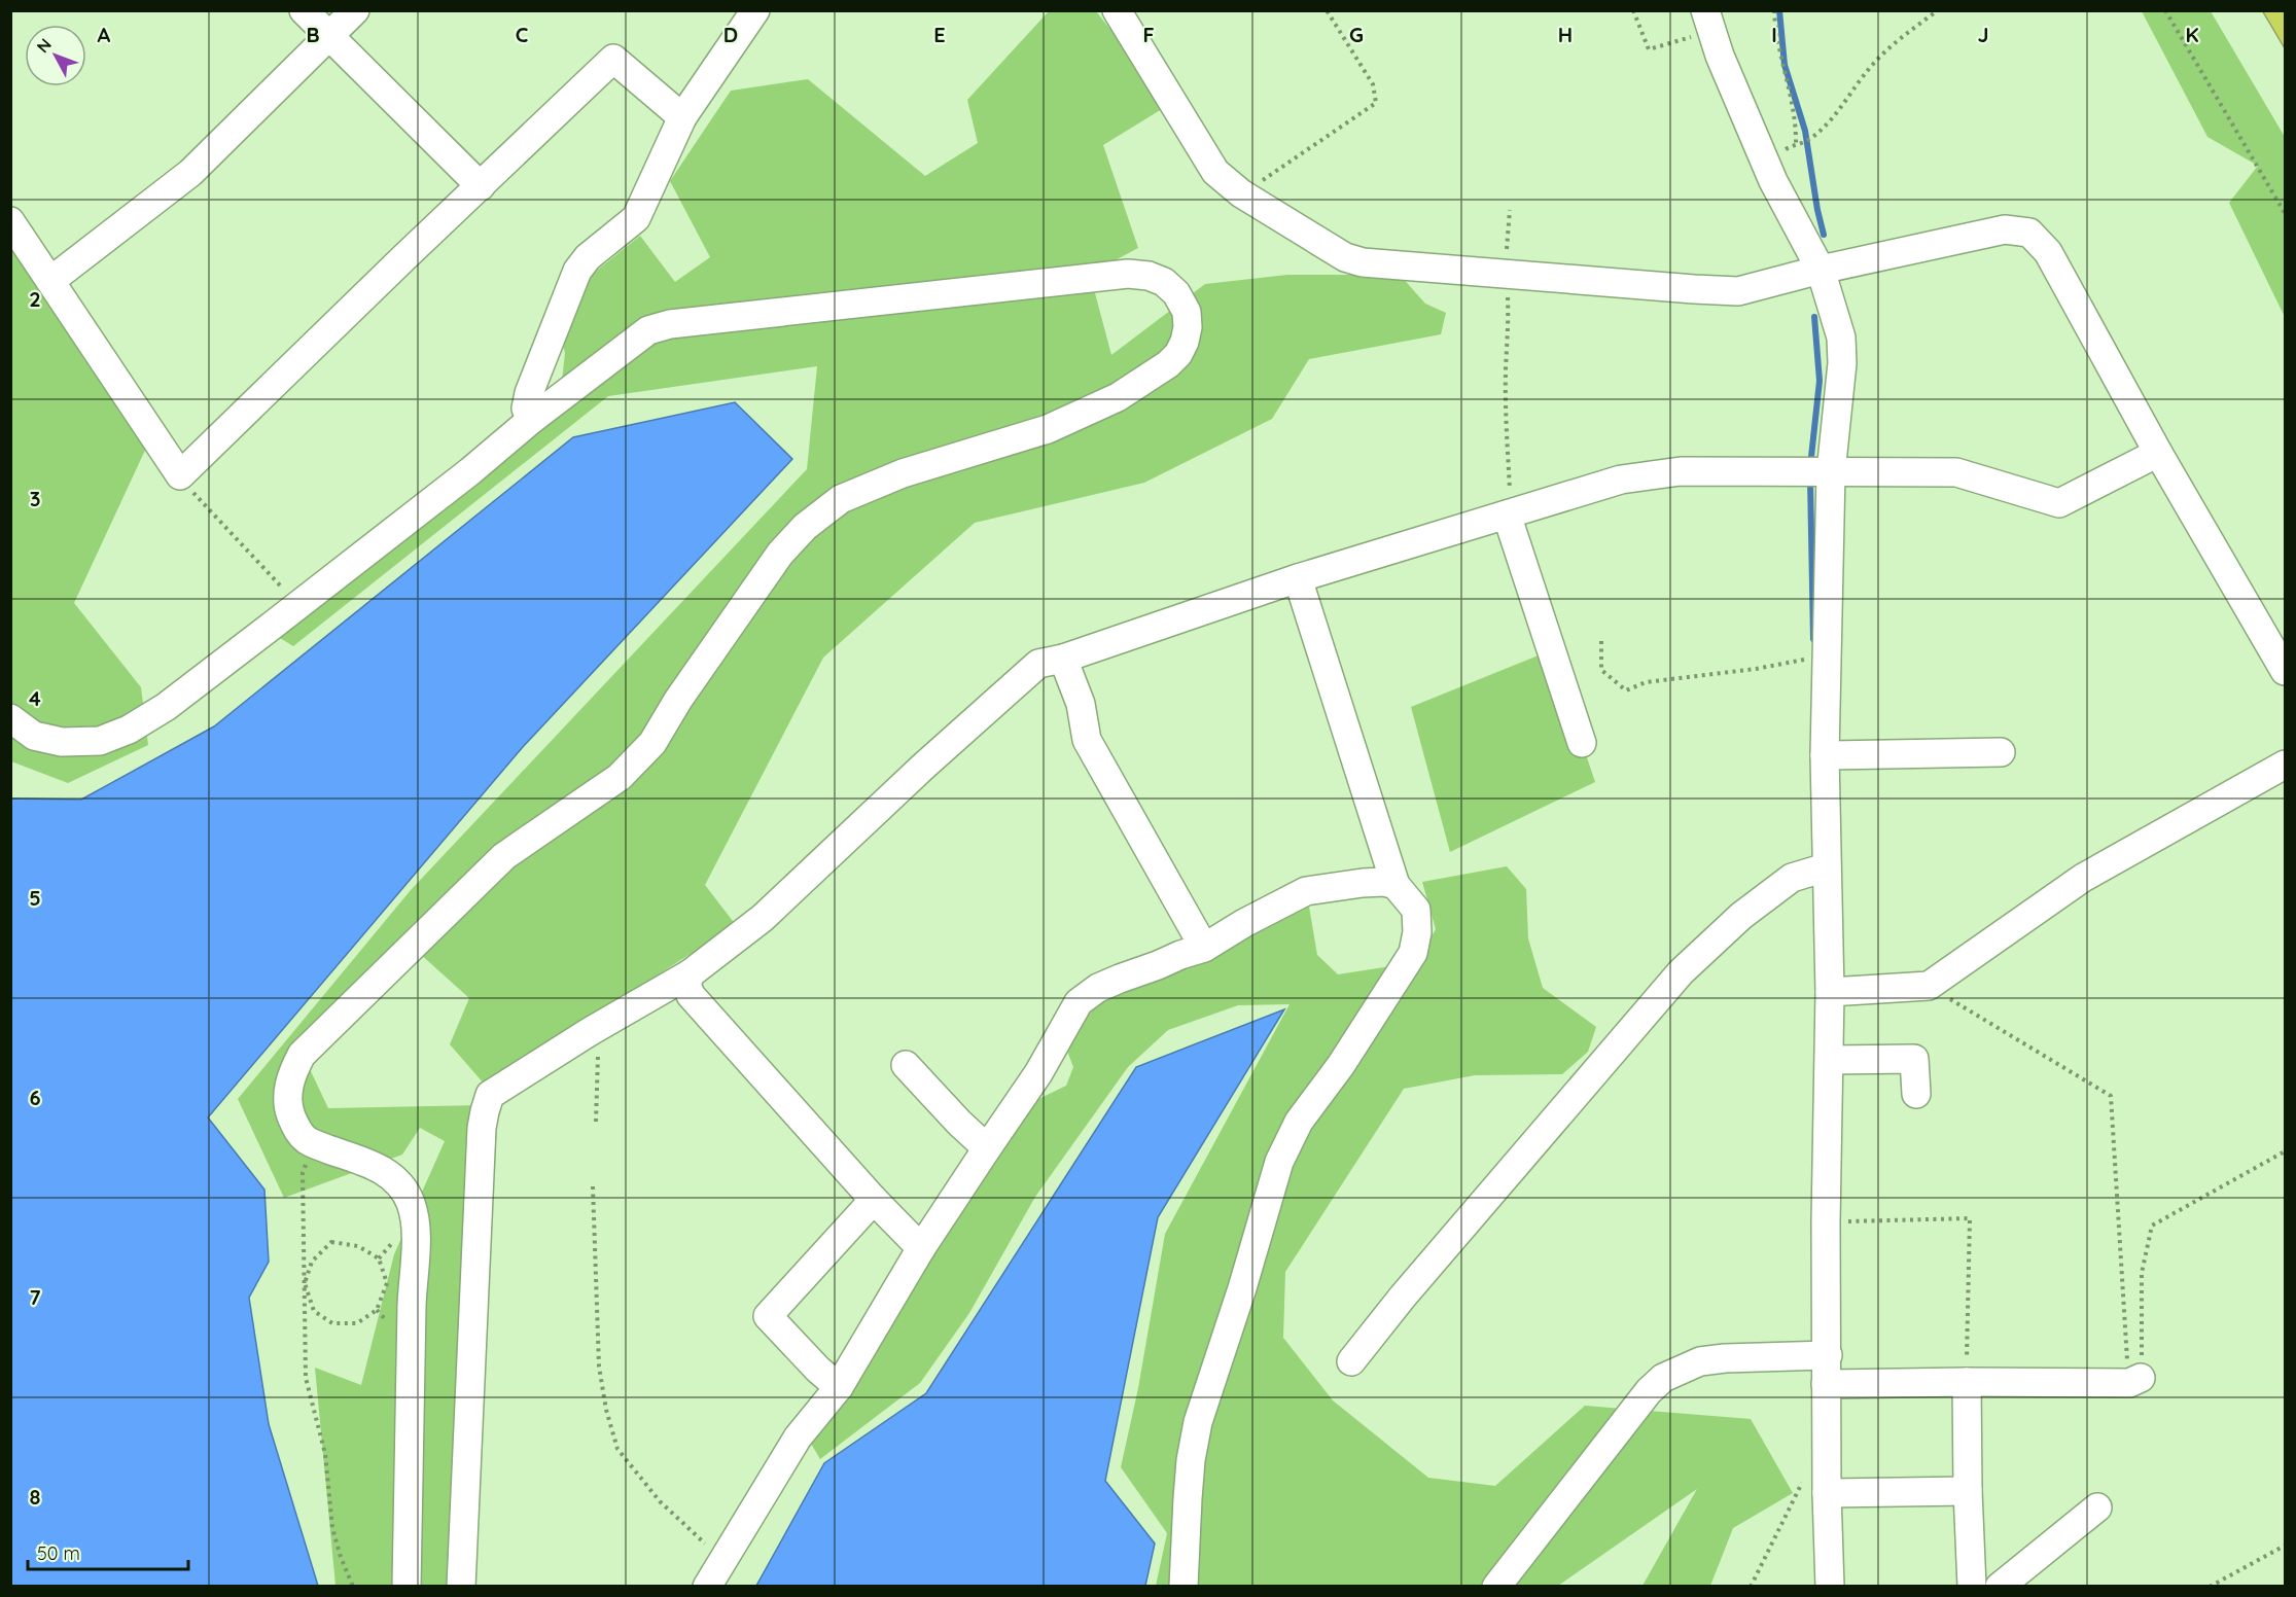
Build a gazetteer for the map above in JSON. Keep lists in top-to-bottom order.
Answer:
{
  "scale_bar": "50 m",
  "north": "top left",
  "grid": {
    "columns": [
      "A",
      "B",
      "C",
      "D",
      "E",
      "F",
      "G",
      "H",
      "I",
      "J",
      "K"
    ],
    "rows": [
      "2",
      "3",
      "4",
      "5",
      "6",
      "7",
      "8"
    ]
  }
}
